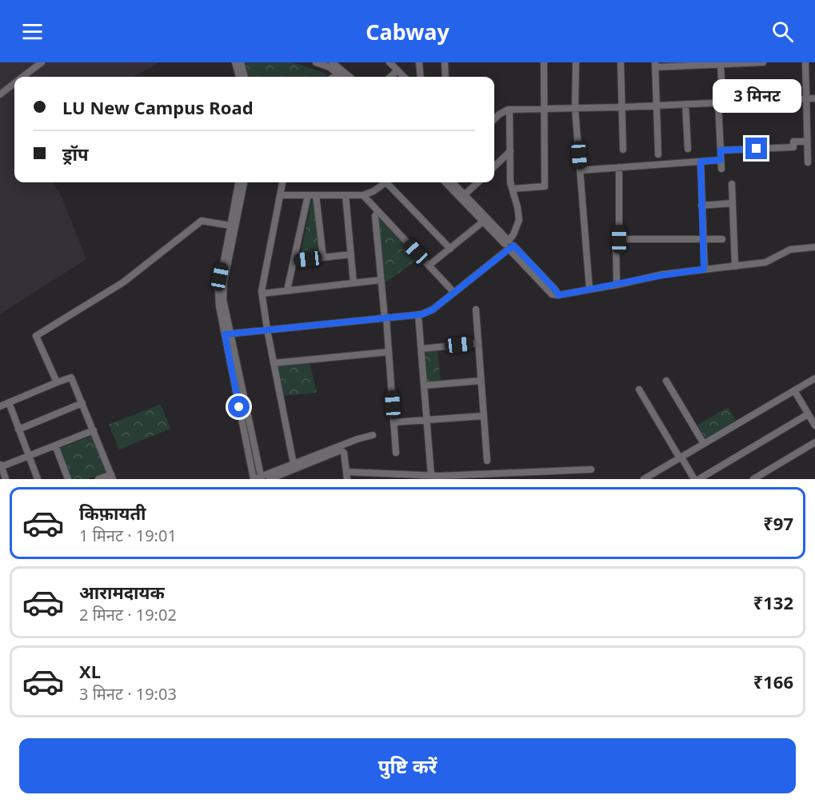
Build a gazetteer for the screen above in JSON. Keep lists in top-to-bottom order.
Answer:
{
  "page": {
    "header": "Cabway",
    "banner": ["LU New Campus Road", "ड्रॉप"],
    "bubble": "3 मिनट",
    "list": [
      {
        "name": "किफ़ायती",
        "note": "1 मिनट · 19:01",
        "value": "₹97"
      },
      {
        "name": "आरामदायक",
        "note": "2 मिनट · 19:02",
        "value": "₹132"
      },
      {
        "name": "XL",
        "note": "3 मिनट · 19:03",
        "value": "₹166"
      }
    ],
    "buttons": "पुष्टि करें"
  }
}
